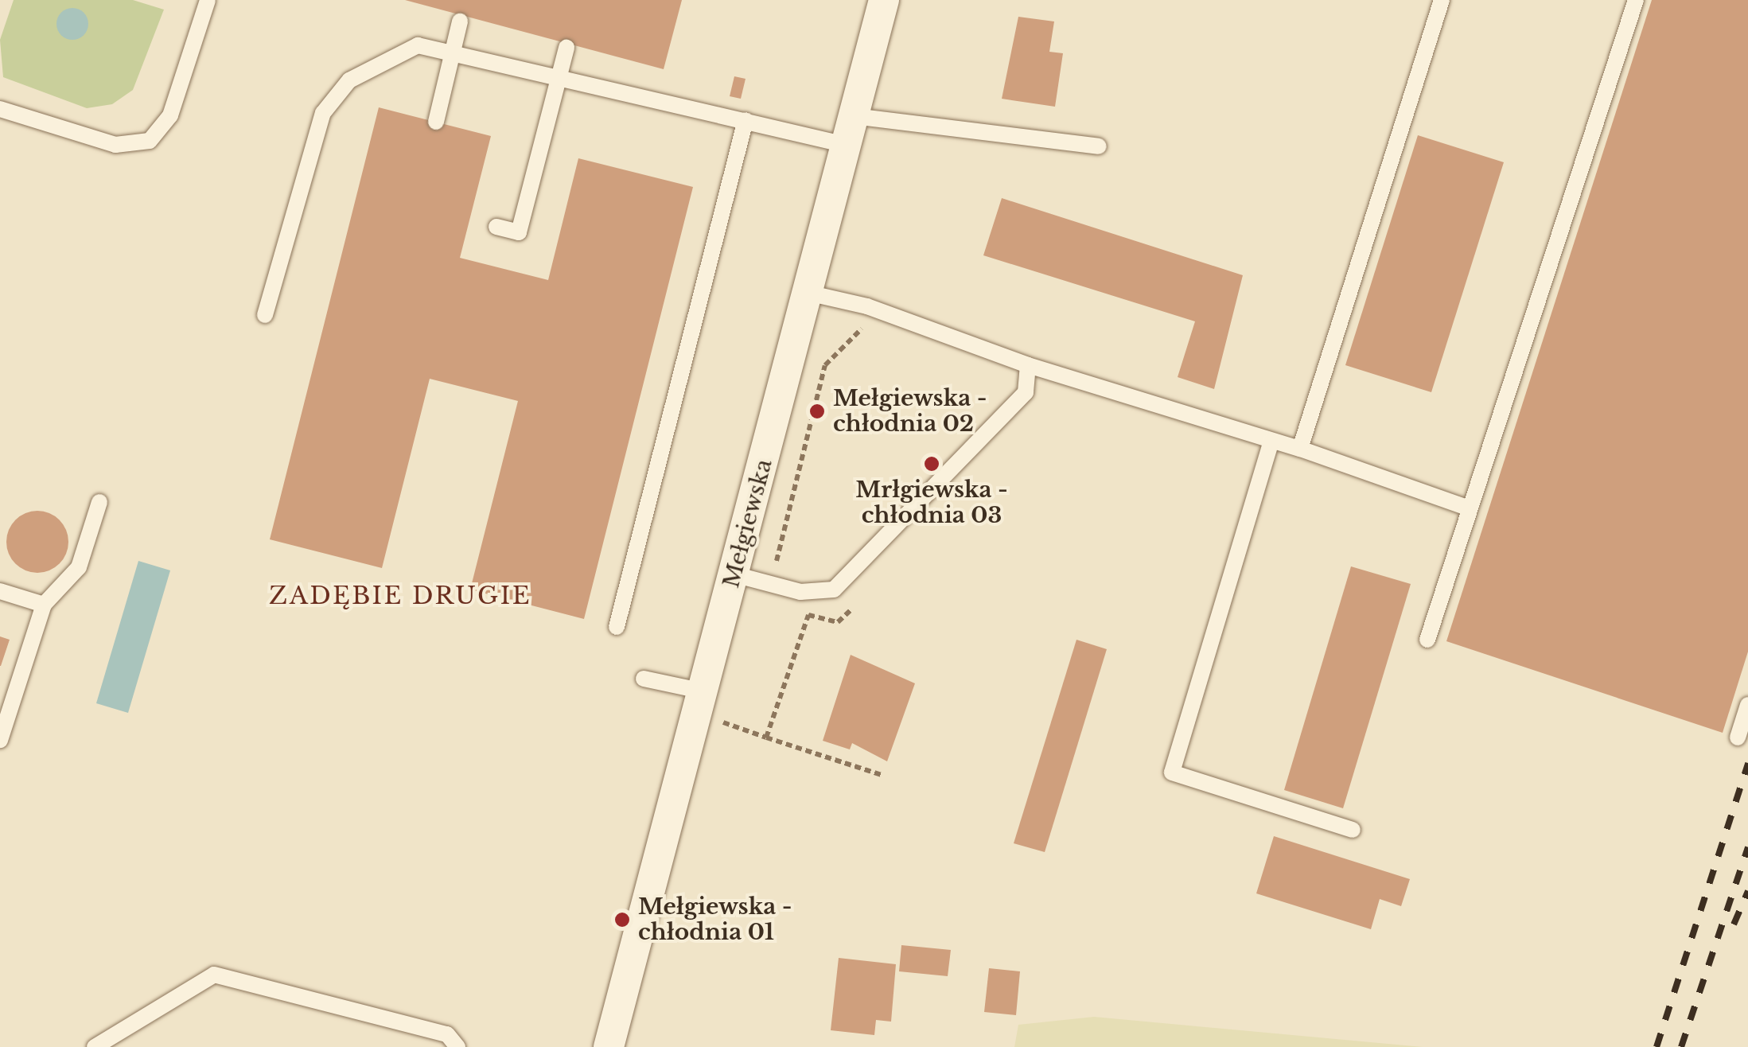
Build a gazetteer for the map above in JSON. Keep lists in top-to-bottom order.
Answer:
{
  "streets": {
    "street": ["Mełgiewska"]
  },
  "districts": ["ZADĘBIE DRUGIE"],
  "places": ["Mełgiewska - chłodnia 02", "Mrłgiewska - chłodnia 03", "Mełgiewska - chłodnia 01"]
}
